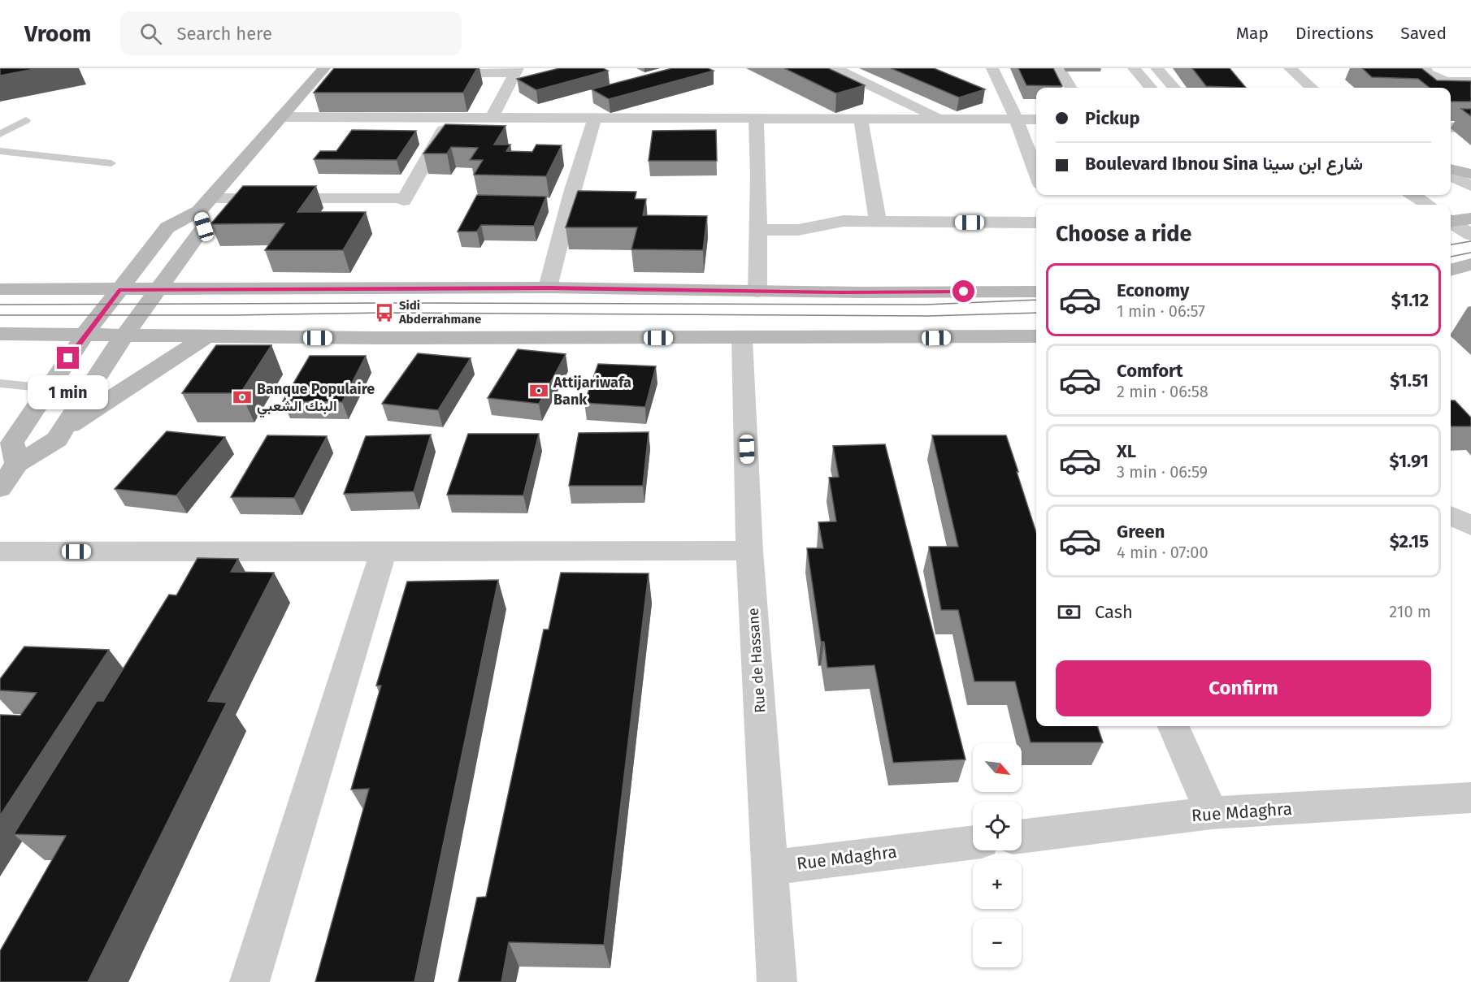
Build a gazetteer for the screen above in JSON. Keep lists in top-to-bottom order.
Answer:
{
  "streets": {
    "street": ["Rue de Hassane", "Rue Mdaghra"]
  },
  "crossings": [
    ["Rue de Hassane", "Rue Mdaghra"]
  ],
  "places": {
    "bus stop": ["Sidi Abderrahmane"],
    "bank": ["Attijariwafa Bank", "Banque Populaire البنك الشعبي"]
  },
  "north": "bottom right",
  "page": {
    "header": "Vroom",
    "search": "Search here",
    "nav": ["Map", "Directions", "Saved"],
    "banner": ["Pickup", "Boulevard Ibnou Sina شارع ابن سينا"],
    "heading": "Choose a ride",
    "list": [
      {
        "name": "Economy",
        "note": "1 min · 06:57",
        "value": "$1.12"
      },
      {
        "name": "Comfort",
        "note": "2 min · 06:58",
        "value": "$1.51"
      },
      {
        "name": "XL",
        "note": "3 min · 06:59",
        "value": "$1.91"
      },
      {
        "name": "Green",
        "note": "4 min · 07:00",
        "value": "$2.15"
      }
    ],
    "bubble": "1 min",
    "pay": ["Cash", "210 m"],
    "buttons": "Confirm",
    "map_buttons": ["+", "−"]
  }
}
